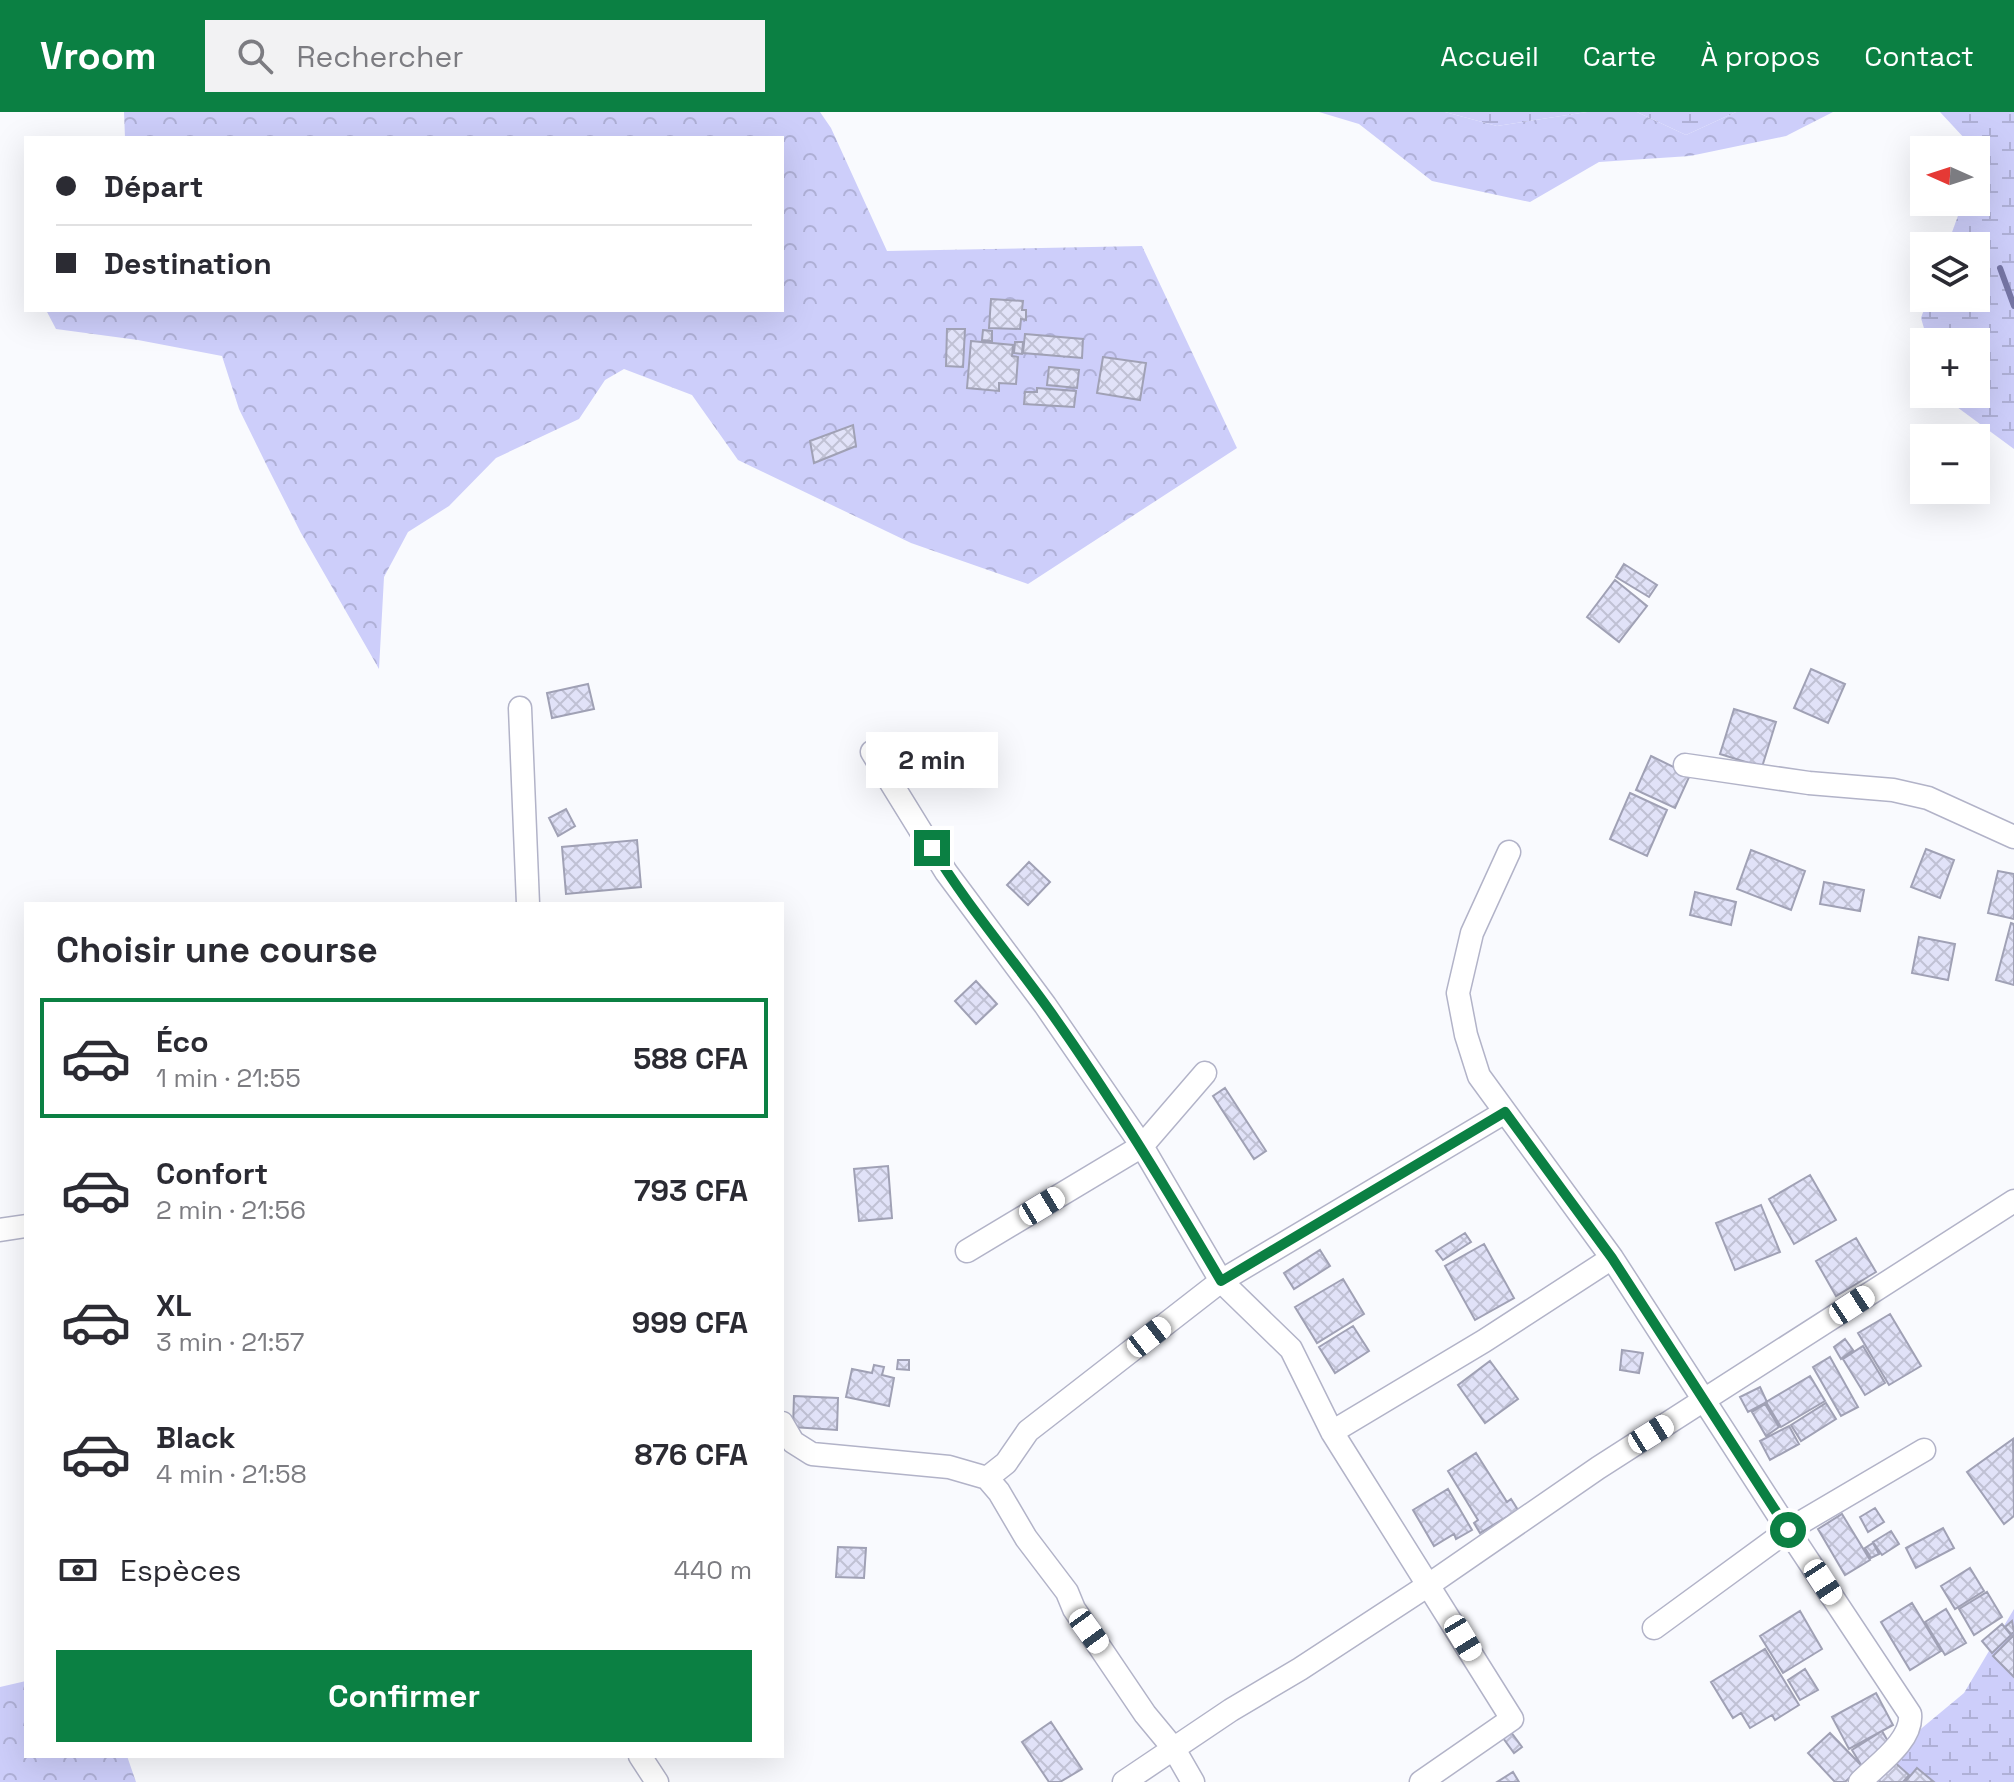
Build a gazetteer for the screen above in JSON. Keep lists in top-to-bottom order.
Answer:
{
  "north": "left",
  "page": {
    "header": "Vroom",
    "search": "Rechercher",
    "nav": [
      "Accueil",
      "Carte",
      "À propos",
      "Contact"
    ],
    "map_buttons": ["+", "−"],
    "banner": ["Départ", "Destination"],
    "bubble": "2 min",
    "heading": "Choisir une course",
    "list": [
      {
        "name": "Éco",
        "note": "1 min · 21:55",
        "value": "588 CFA"
      },
      {
        "name": "Confort",
        "note": "2 min · 21:56",
        "value": "793 CFA"
      },
      {
        "name": "XL",
        "note": "3 min · 21:57",
        "value": "999 CFA"
      },
      {
        "name": "Black",
        "note": "4 min · 21:58",
        "value": "876 CFA"
      }
    ],
    "pay": ["Espèces", "440 m"],
    "buttons": "Confirmer"
  }
}
